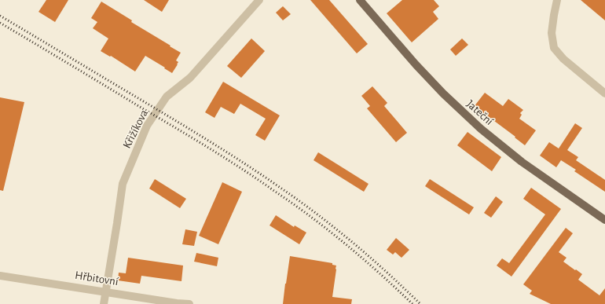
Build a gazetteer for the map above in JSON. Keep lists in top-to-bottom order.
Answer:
{
  "streets": {
    "main road": ["Jateční"],
    "street": ["Křižíkova", "Hřbitovní"]
  },
  "crossings": [
    ["Křižíkova", "Hřbitovní"]
  ]
}
